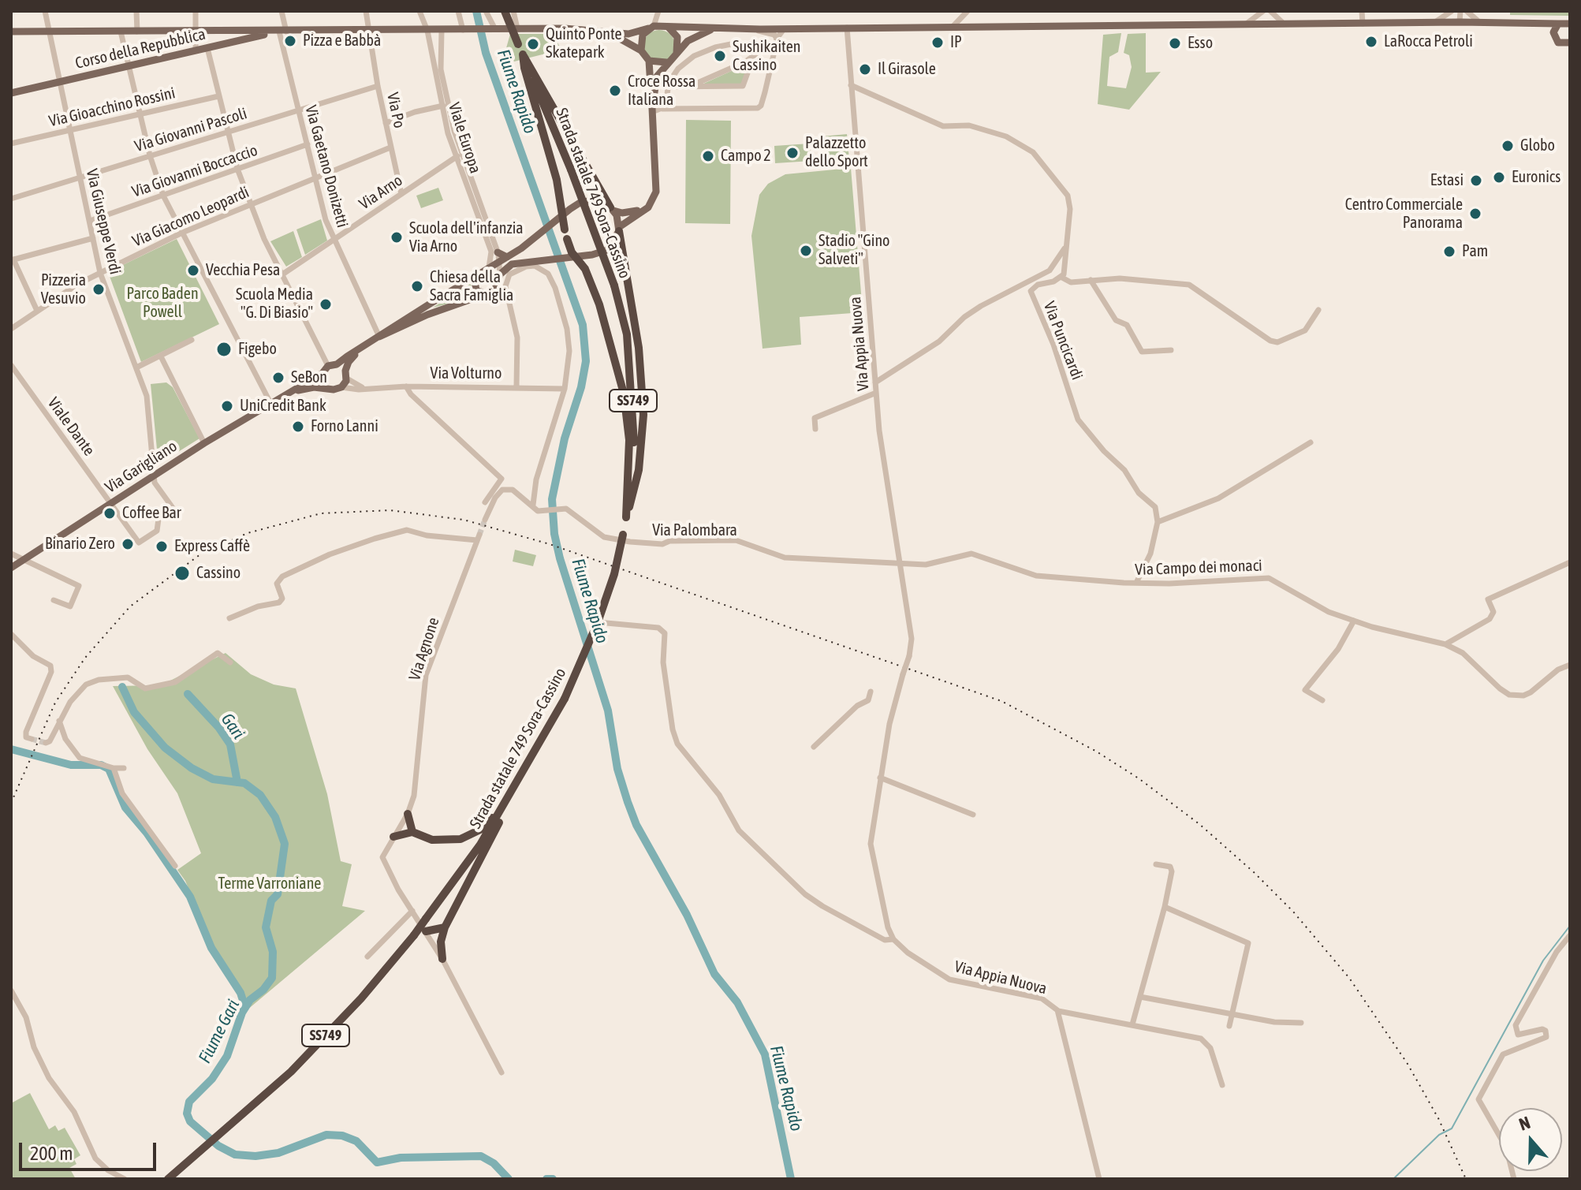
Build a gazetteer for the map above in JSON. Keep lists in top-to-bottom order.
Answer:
{
  "streets": {
    "highway": ["Strada statale 749 Sora-Cassino", "SS749"],
    "main road": ["Corso della Repubblica", "Via Garigliano"],
    "street": [
      "Via Gioacchino Rossini",
      "Via Po",
      "Via Giovanni Pascoli",
      "Viale Europa",
      "Via Gaetano Donizetti",
      "Via Giovanni Boccaccio",
      "Via Arno",
      "Via Giacomo Leopardi",
      "Via Giuseppe Verdi",
      "Via Puncicardi",
      "Via Appia Nuova",
      "Via Volturno",
      "Viale Dante",
      "Via Palombara",
      "Via Campo dei monaci",
      "Via Agnone"
    ]
  },
  "crossings": [
    ["Corso della Repubblica", "Via Giuseppe Verdi"],
    ["Via Gioacchino Rossini", "Via Giuseppe Verdi"],
    ["Via Po", "Via Giovanni Pascoli"],
    ["Via Po", "Via Arno"],
    ["Via Po", "Via Giacomo Leopardi"],
    ["Via Giovanni Pascoli", "Via Gaetano Donizetti"],
    ["Via Giovanni Pascoli", "Via Giuseppe Verdi"],
    ["Viale Europa", "Via Arno"],
    ["Viale Europa", "Via Garigliano"],
    ["Via Gaetano Donizetti", "Via Giovanni Boccaccio"],
    ["Via Gaetano Donizetti", "Via Arno"],
    ["Via Gaetano Donizetti", "Via Giacomo Leopardi"],
    ["Via Gaetano Donizetti", "Via Garigliano"],
    ["Via Giovanni Boccaccio", "Via Giuseppe Verdi"],
    ["Via Giacomo Leopardi", "Via Giuseppe Verdi"],
    ["Via Giuseppe Verdi", "Viale Dante"],
    ["Via Giuseppe Verdi", "Via Garigliano"],
    ["Via Puncicardi", "Via Appia Nuova"],
    ["Via Appia Nuova", "Via Palombara"],
    ["Via Appia Nuova", "Via Campo dei monaci"],
    ["Via Volturno", "Via Garigliano"],
    ["Viale Dante", "Via Garigliano"],
    ["Via Palombara", "Via Campo dei monaci"]
  ],
  "water": ["Fiume Rapido", "Gari", "Fiume Gari"],
  "parks": ["Parco Baden Powell", "Terme Varroniane"],
  "places": [
    "Pizza e Babbà",
    "LaRocca Petroli",
    "IP",
    "Esso",
    "Quinto Ponte Skatepark",
    "Sushikaiten Cassino",
    "Il Girasole",
    "Croce Rossa Italiana",
    "Globo",
    "Palazzetto dello Sport",
    "Campo 2",
    "Euronics",
    "Estasi",
    "Centro Commerciale Panorama",
    "Scuola dell'infanzia Via Arno",
    "Stadio \"Gino Salveti\"",
    "Pam",
    "Vecchia Pesa",
    "Chiesa della Sacra Famiglia",
    "Pizzeria Vesuvio",
    "Scuola Media \"G. Di Biasio\"",
    "Figebo",
    "SeBon",
    "UniCredit Bank",
    "Forno Lanni",
    "Coffee Bar",
    "Binario Zero",
    "Express Caffè",
    "Cassino"
  ],
  "scale_bar": "200 m",
  "north": "top"
}
